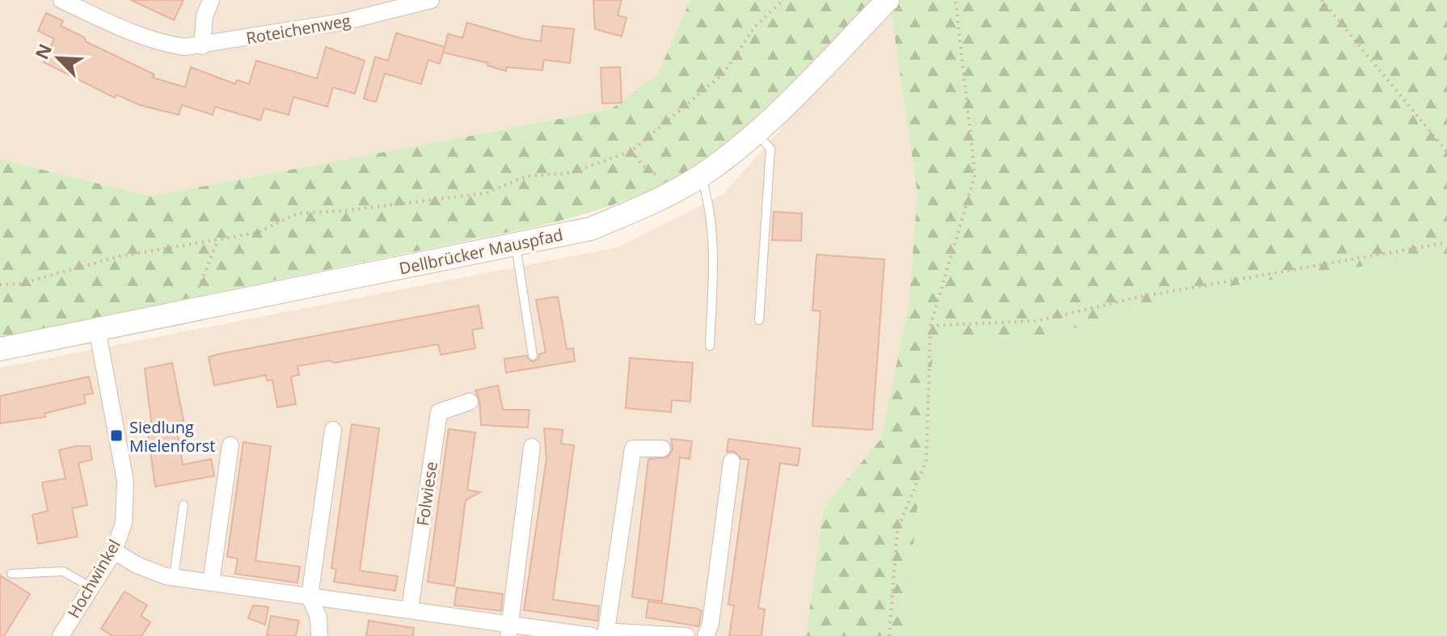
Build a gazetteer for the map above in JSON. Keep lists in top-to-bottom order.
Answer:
{
  "streets": {
    "main road": ["Dellbrücker Mauspfad"],
    "street": ["Roteichenweg", "Folwiese", "Hochwinkel"]
  },
  "crossings": [
    ["Dellbrücker Mauspfad", "Hochwinkel"]
  ],
  "places": {
    "transit": ["Siedlung Mielenforst"]
  },
  "north": "top left"
}
